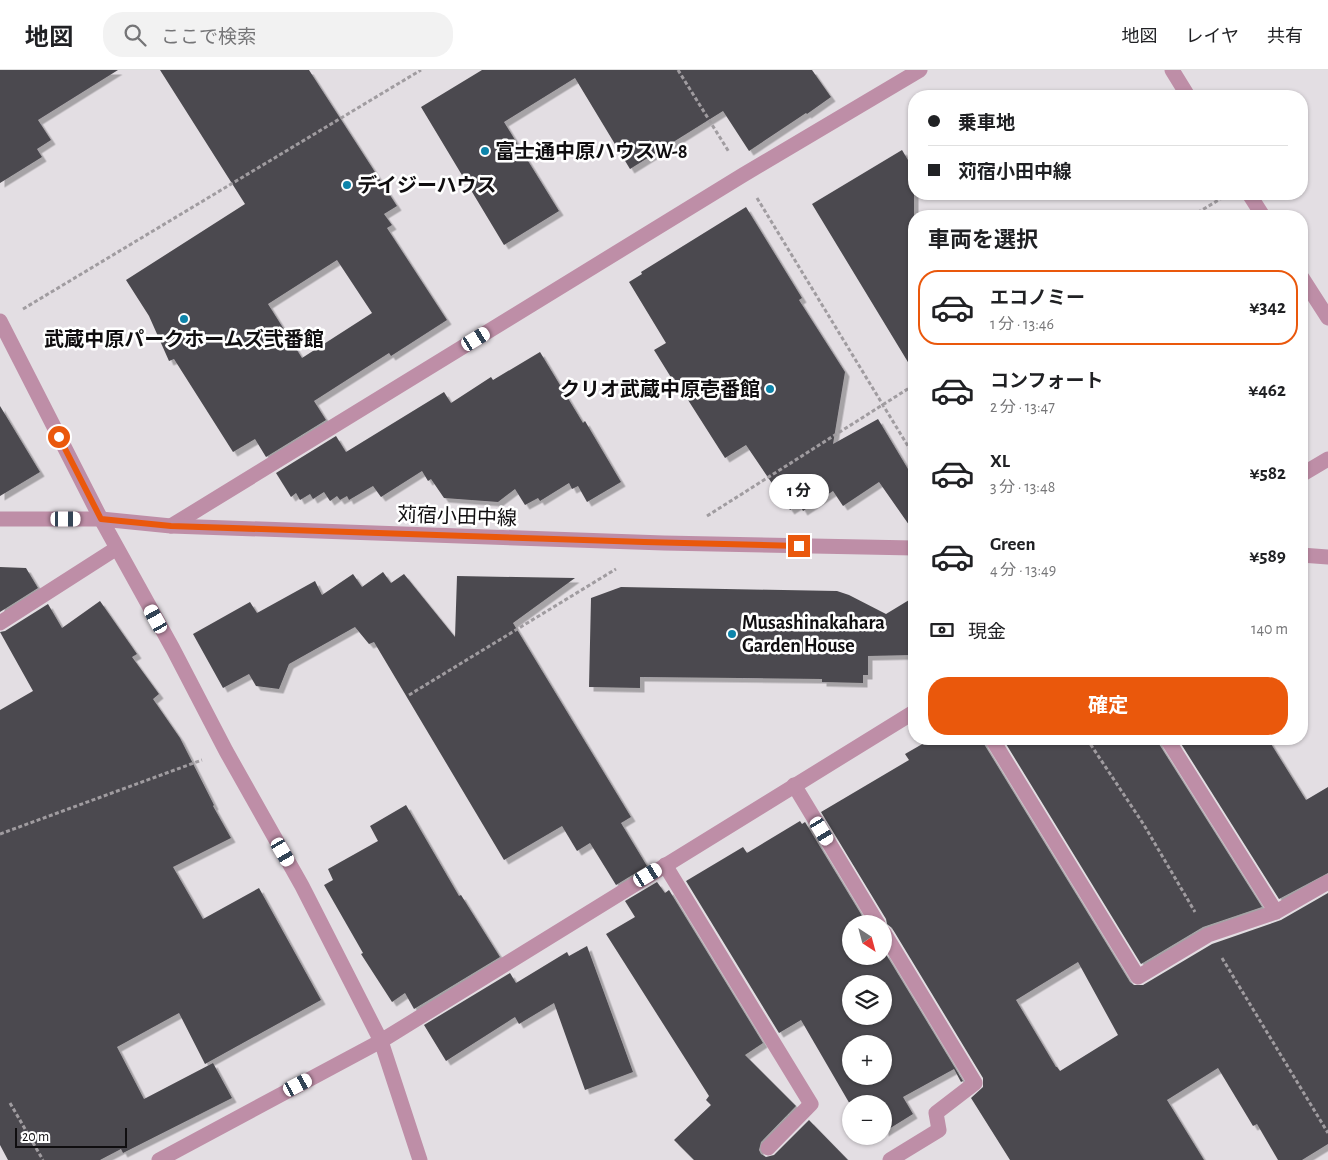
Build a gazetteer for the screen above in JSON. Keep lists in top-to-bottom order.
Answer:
{
  "streets": {
    "street": ["苅宿小田中線"]
  },
  "places": [
    "富士通中原ハウスW-8",
    "デイジーハウス",
    "武蔵中原パークホームズ弐番館",
    "クリオ武蔵中原壱番館",
    "Musashinakahara Garden House"
  ],
  "scale_bar": "20 m",
  "north": "bottom right",
  "page": {
    "header": "地図",
    "search": "ここで検索",
    "nav": ["地図", "レイヤ", "共有"],
    "banner": ["乗車地", "苅宿小田中線"],
    "heading": "車両を選択",
    "list": [
      {
        "name": "エコノミー",
        "note": "1 分 · 13:46",
        "value": "¥342"
      },
      {
        "name": "コンフォート",
        "note": "2 分 · 13:47",
        "value": "¥462"
      },
      {
        "name": "XL",
        "note": "3 分 · 13:48",
        "value": "¥582"
      },
      {
        "name": "Green",
        "note": "4 分 · 13:49",
        "value": "¥589"
      }
    ],
    "bubble": "1 分",
    "pay": ["現金", "140 m"],
    "buttons": "確定",
    "map_buttons": ["+", "−"],
    "scale": "20 m"
  }
}
